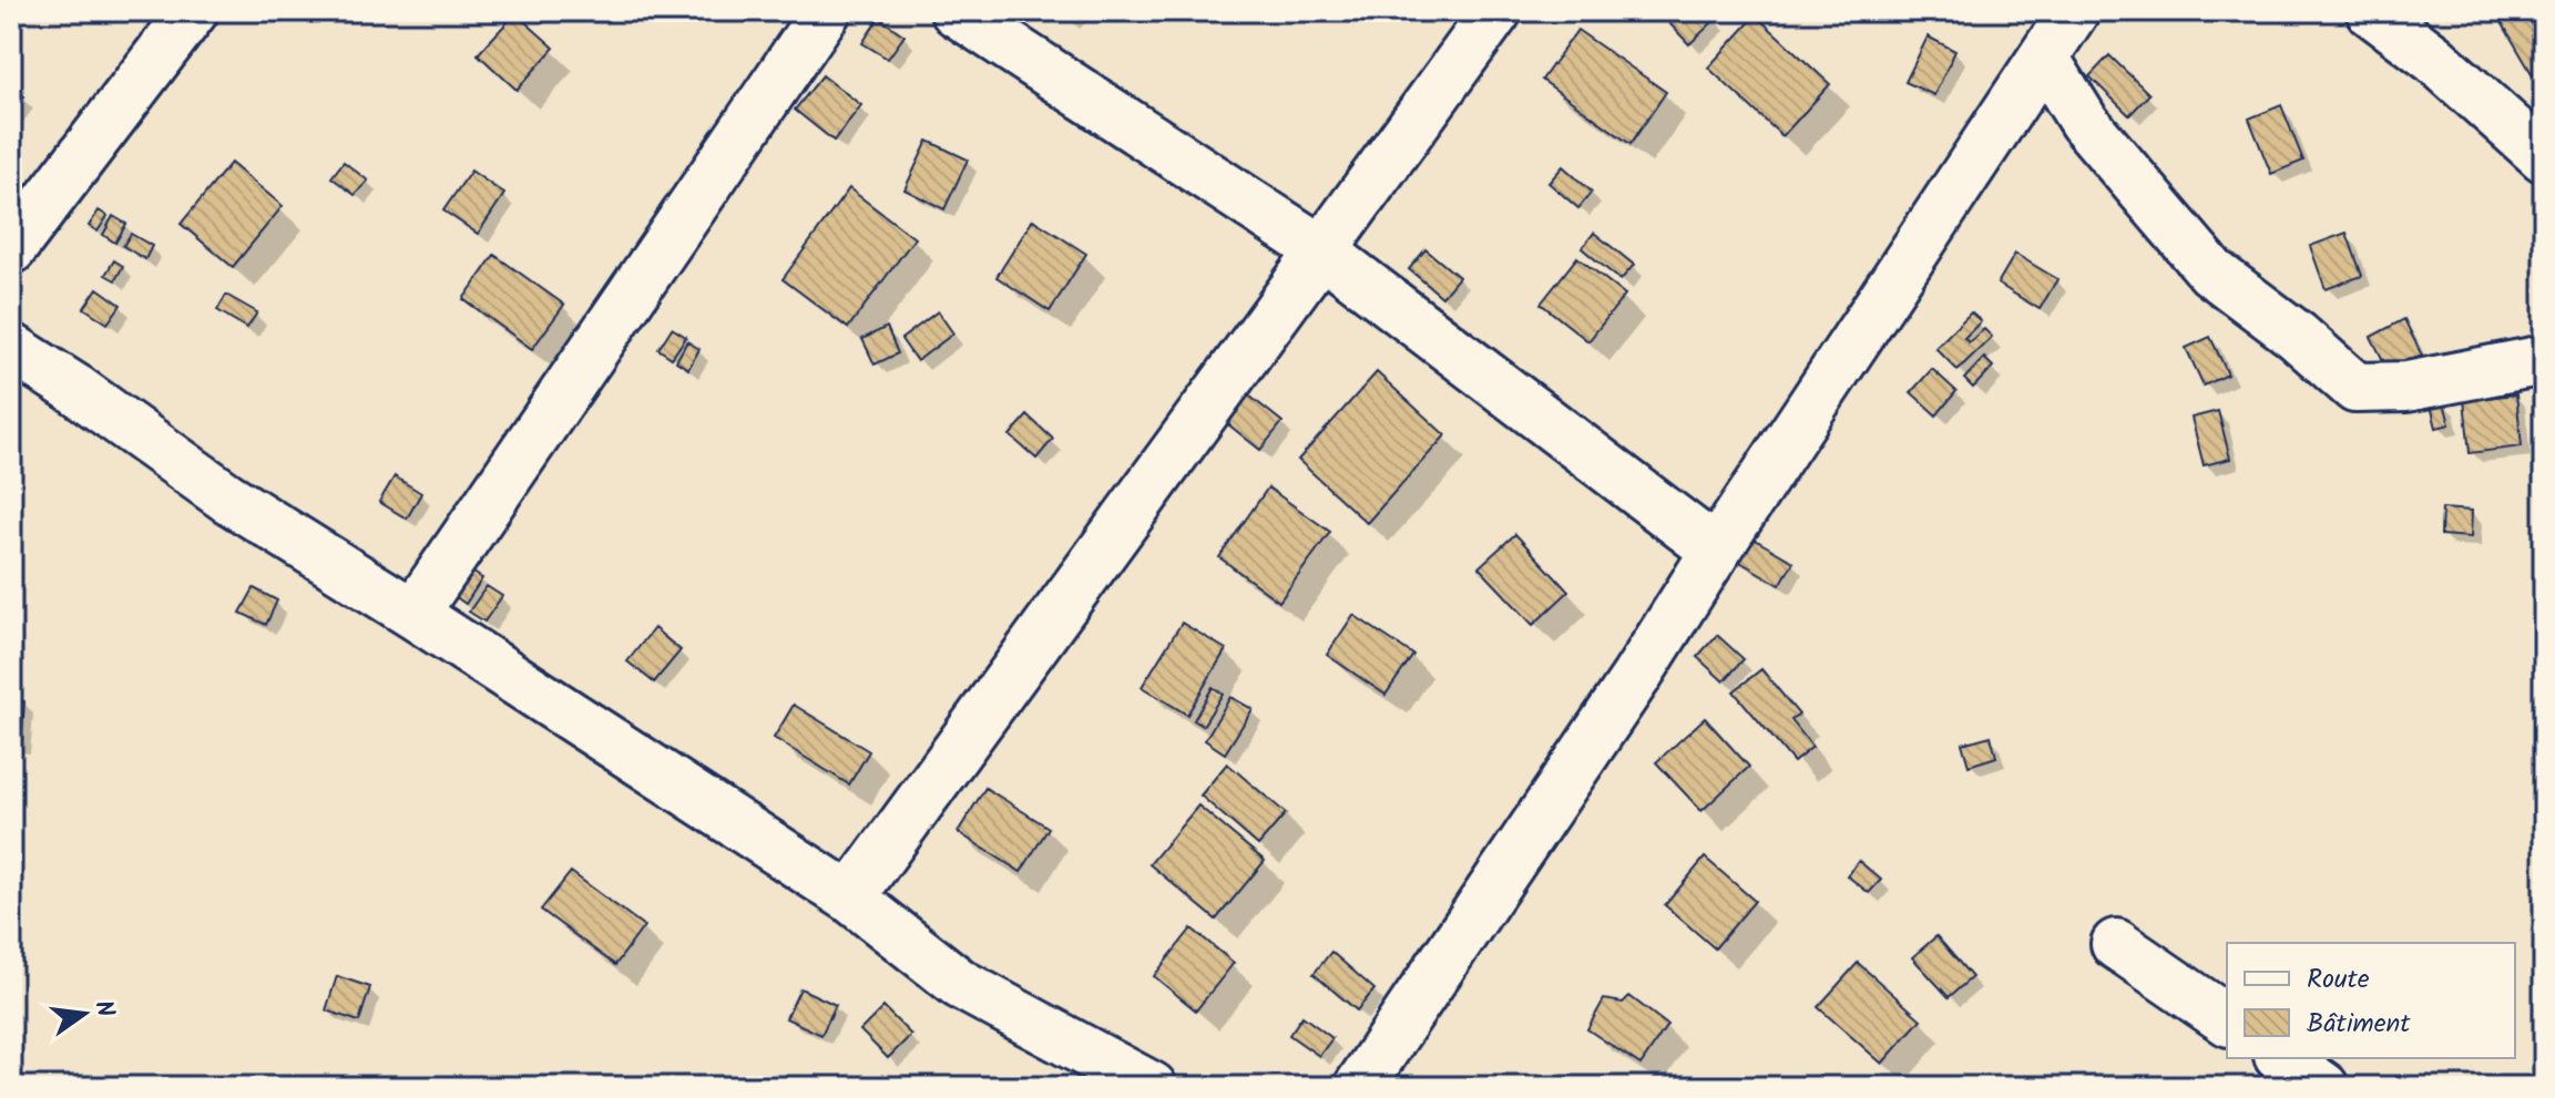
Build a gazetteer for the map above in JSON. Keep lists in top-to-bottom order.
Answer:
{
  "legend": ["Route", "Bâtiment"],
  "north": "right"
}
